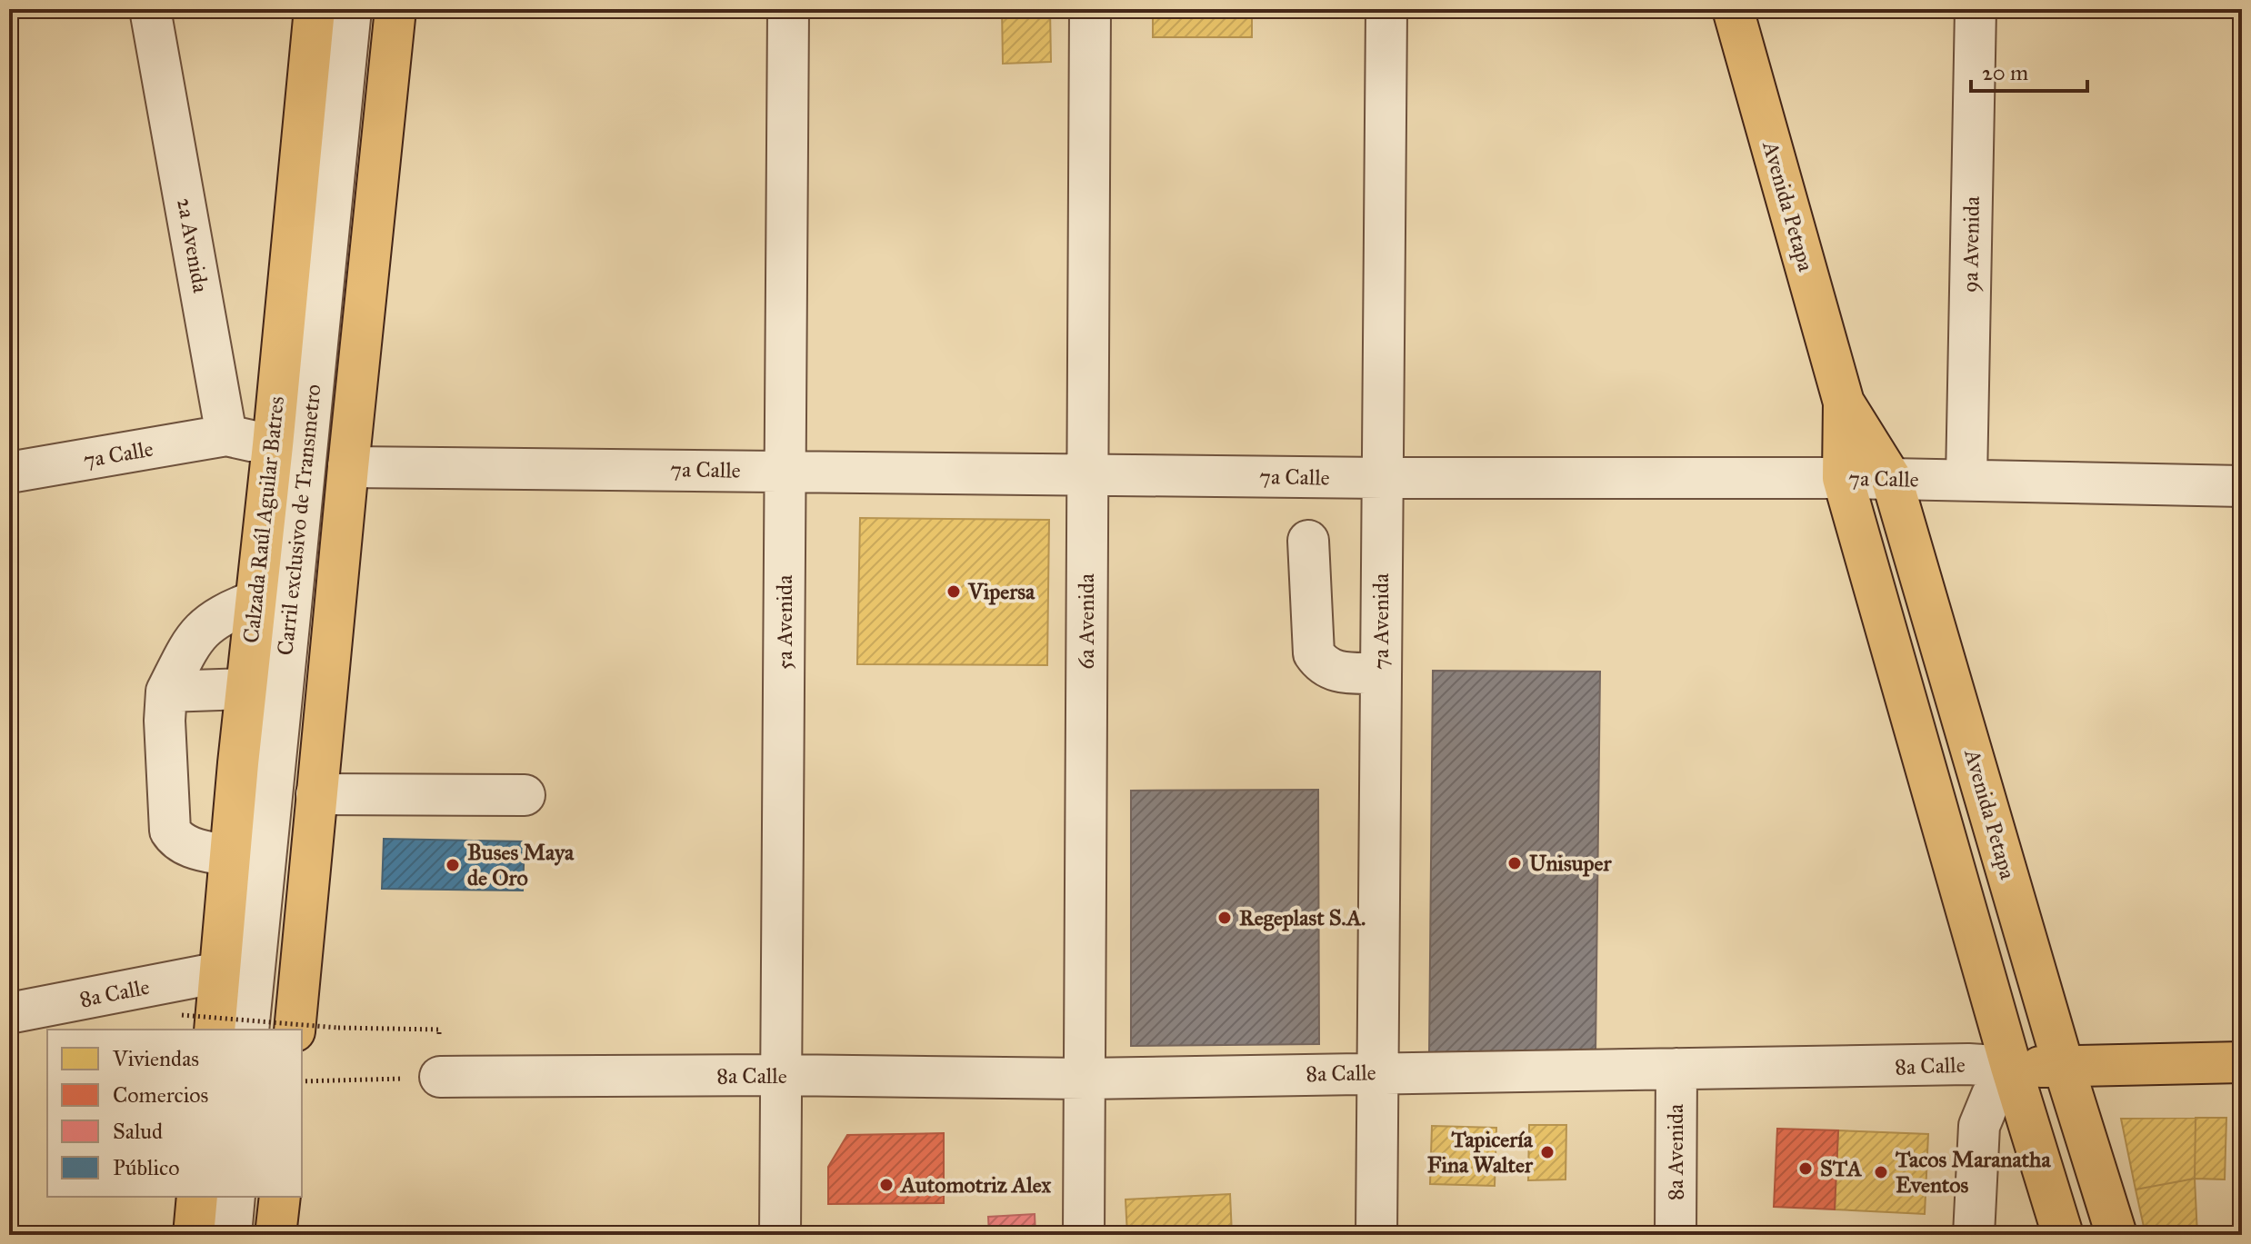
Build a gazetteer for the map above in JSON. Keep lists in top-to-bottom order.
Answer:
{
  "streets": {
    "main road": ["Avenida Petapa", "Calzada Raúl Aguilar Batres", "8a Calle"],
    "street": [
      "9a Avenida",
      "2a Avenida",
      "7a Calle",
      "Carril exclusivo de Transmetro",
      "6a Avenida",
      "7a Avenida",
      "5a Avenida",
      "8a Avenida"
    ]
  },
  "crossings": [
    ["Avenida Petapa", "7a Calle"],
    ["Avenida Petapa", "8a Calle"],
    ["9a Avenida", "7a Calle"],
    ["2a Avenida", "7a Calle"],
    ["7a Calle", "6a Avenida"],
    ["7a Calle", "7a Avenida"],
    ["7a Calle", "5a Avenida"],
    ["Calzada Raúl Aguilar Batres", "8a Calle"],
    ["6a Avenida", "8a Calle"],
    ["7a Avenida", "8a Calle"],
    ["5a Avenida", "8a Calle"],
    ["8a Calle", "8a Avenida"]
  ],
  "places": [
    "Vipersa",
    "Unisuper",
    "Buses Maya de Oro",
    "Regeplast S.A.",
    "Tapicería Fina Walter",
    "STA",
    "Tacos Maranatha Eventos",
    "Automotriz Alex"
  ],
  "legend": [
    "Viviendas",
    "Comercios",
    "Salud",
    "Público"
  ],
  "scale_bar": "20 m"
}
